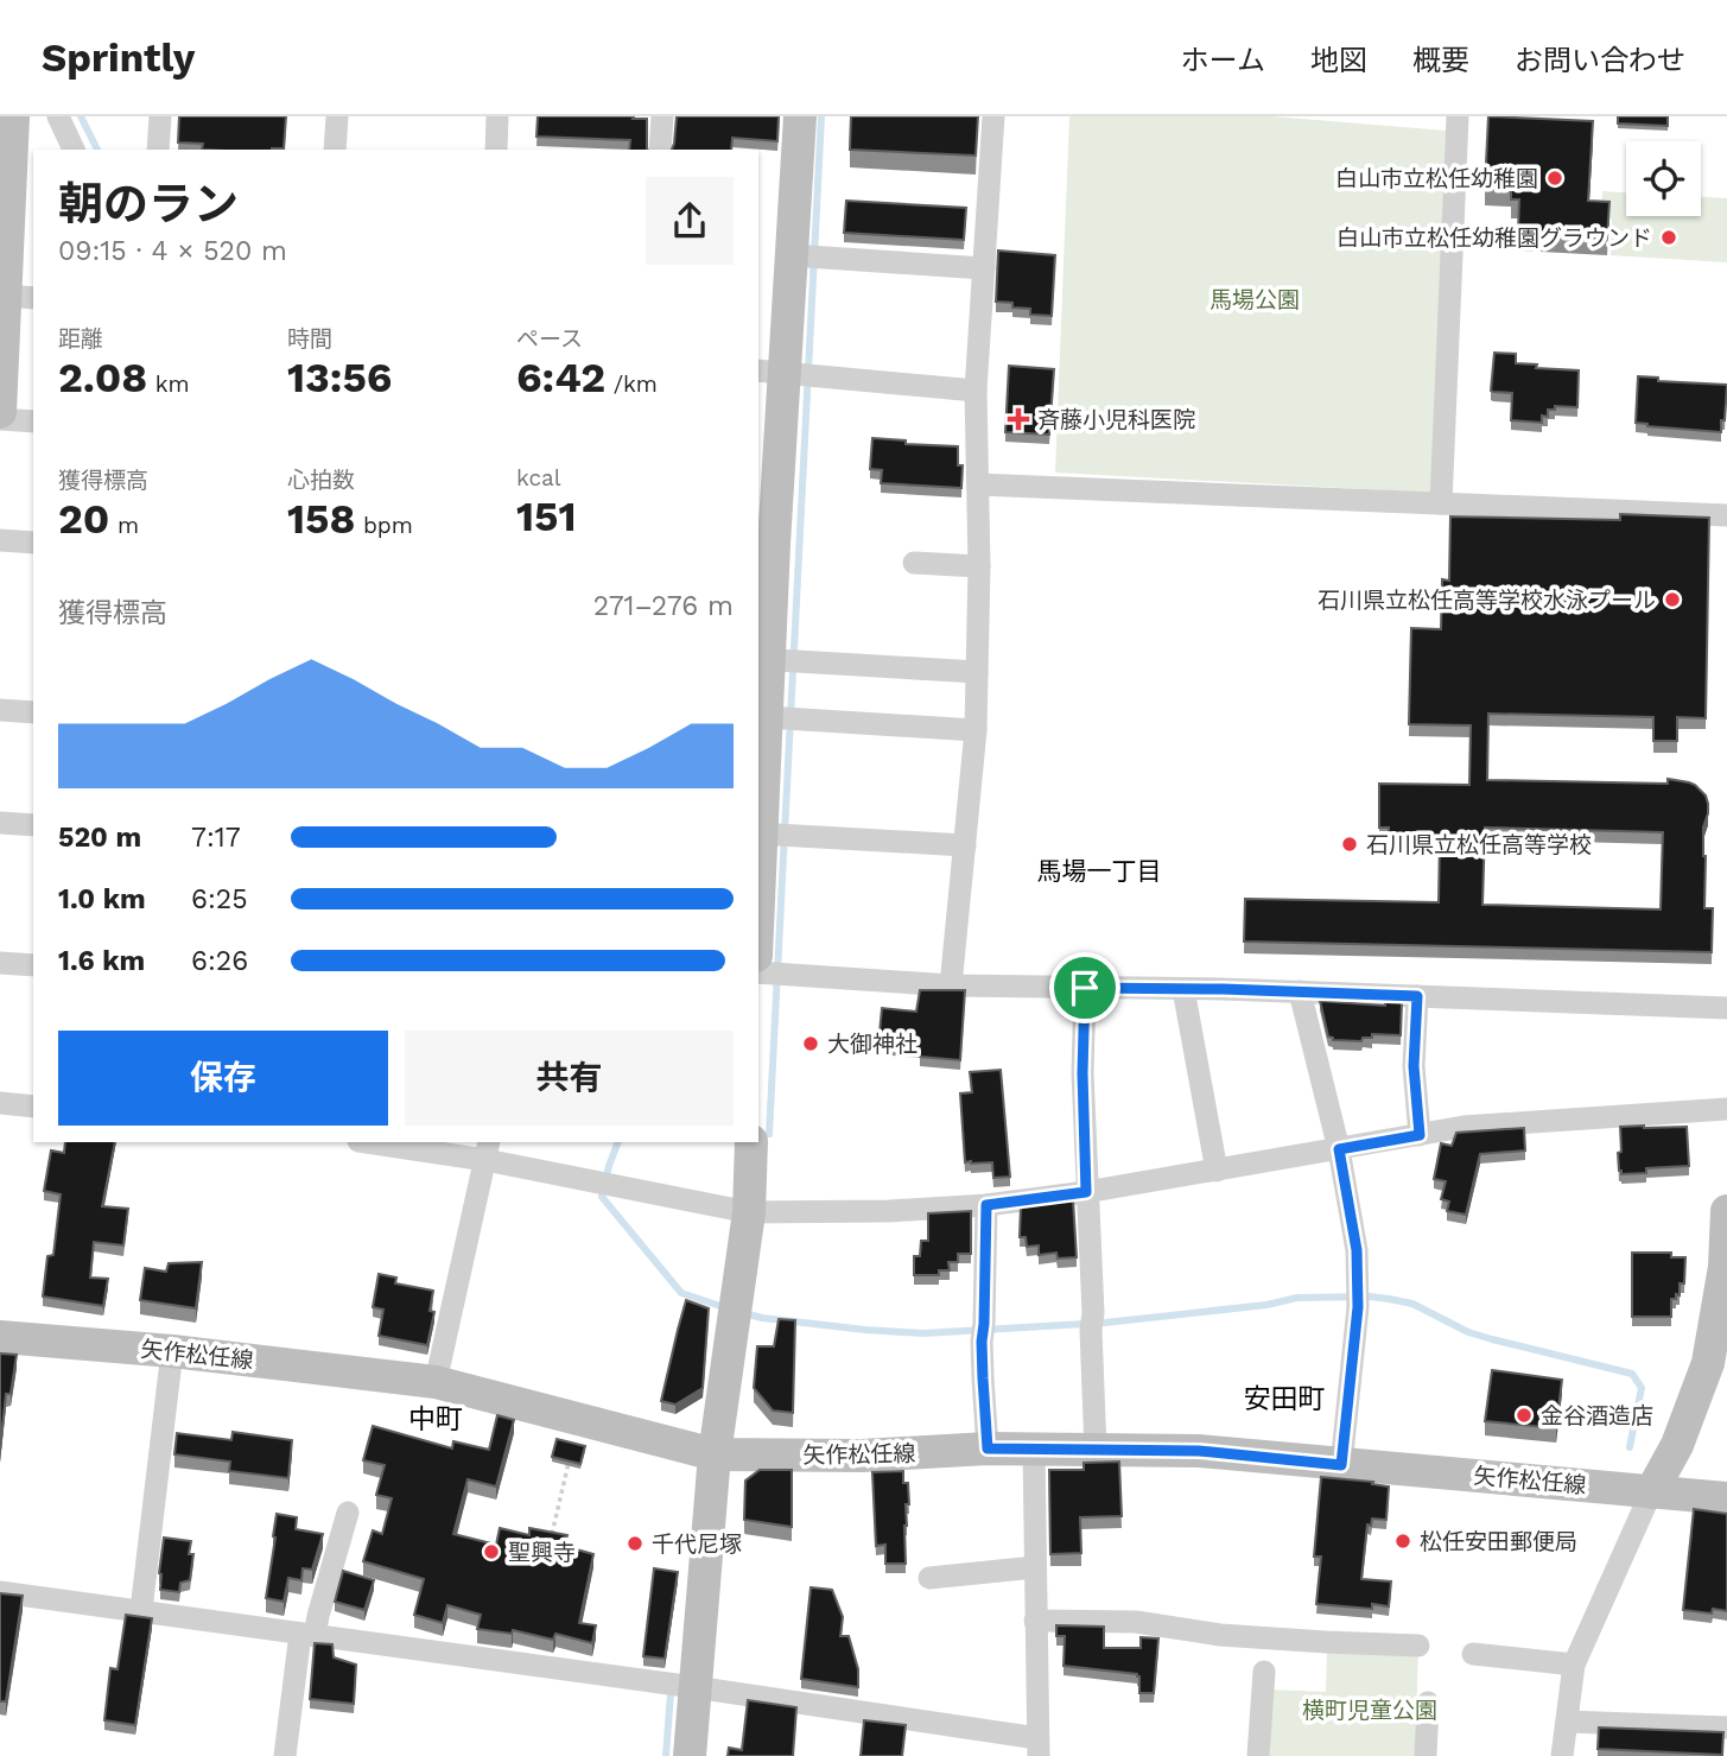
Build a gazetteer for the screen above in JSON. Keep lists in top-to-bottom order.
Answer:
{
  "streets": {
    "street": ["矢作松任線"]
  },
  "districts": ["馬場一丁目", "安田町", "中町"],
  "parks": ["馬場公園", "横町児童公園"],
  "places": {
    "other": [
      "白山市立松任幼稚園",
      "白山市立松任幼稚園グラウンド",
      "石川県立松任高等学校水泳プール",
      "石川県立松任高等学校",
      "大御神社",
      "金谷酒造店",
      "松任安田郵便局",
      "千代尼塚",
      "聖興寺"
    ],
    "health": ["斉藤小児科医院"]
  },
  "page": {
    "header": "Sprintly",
    "nav": [
      "ホーム",
      "地図",
      "概要",
      "お問い合わせ"
    ],
    "heading": ["朝のラン", "09:15 · 4 × 520 m"],
    "stats": [
      ["距離", "2.08 km"],
      ["時間", "13:56"],
      ["ペース", "6:42 /km"],
      ["獲得標高", "20 m"],
      ["心拍数", "158 bpm"],
      ["kcal", "151"]
    ],
    "chart": ["獲得標高", "271–276 m"],
    "list": [
      {
        "name": "520 m",
        "note": "7:17"
      },
      {
        "name": "1.0 km",
        "note": "6:25"
      },
      {
        "name": "1.6 km",
        "note": "6:26"
      }
    ],
    "buttons": ["保存", "共有"]
  }
}
